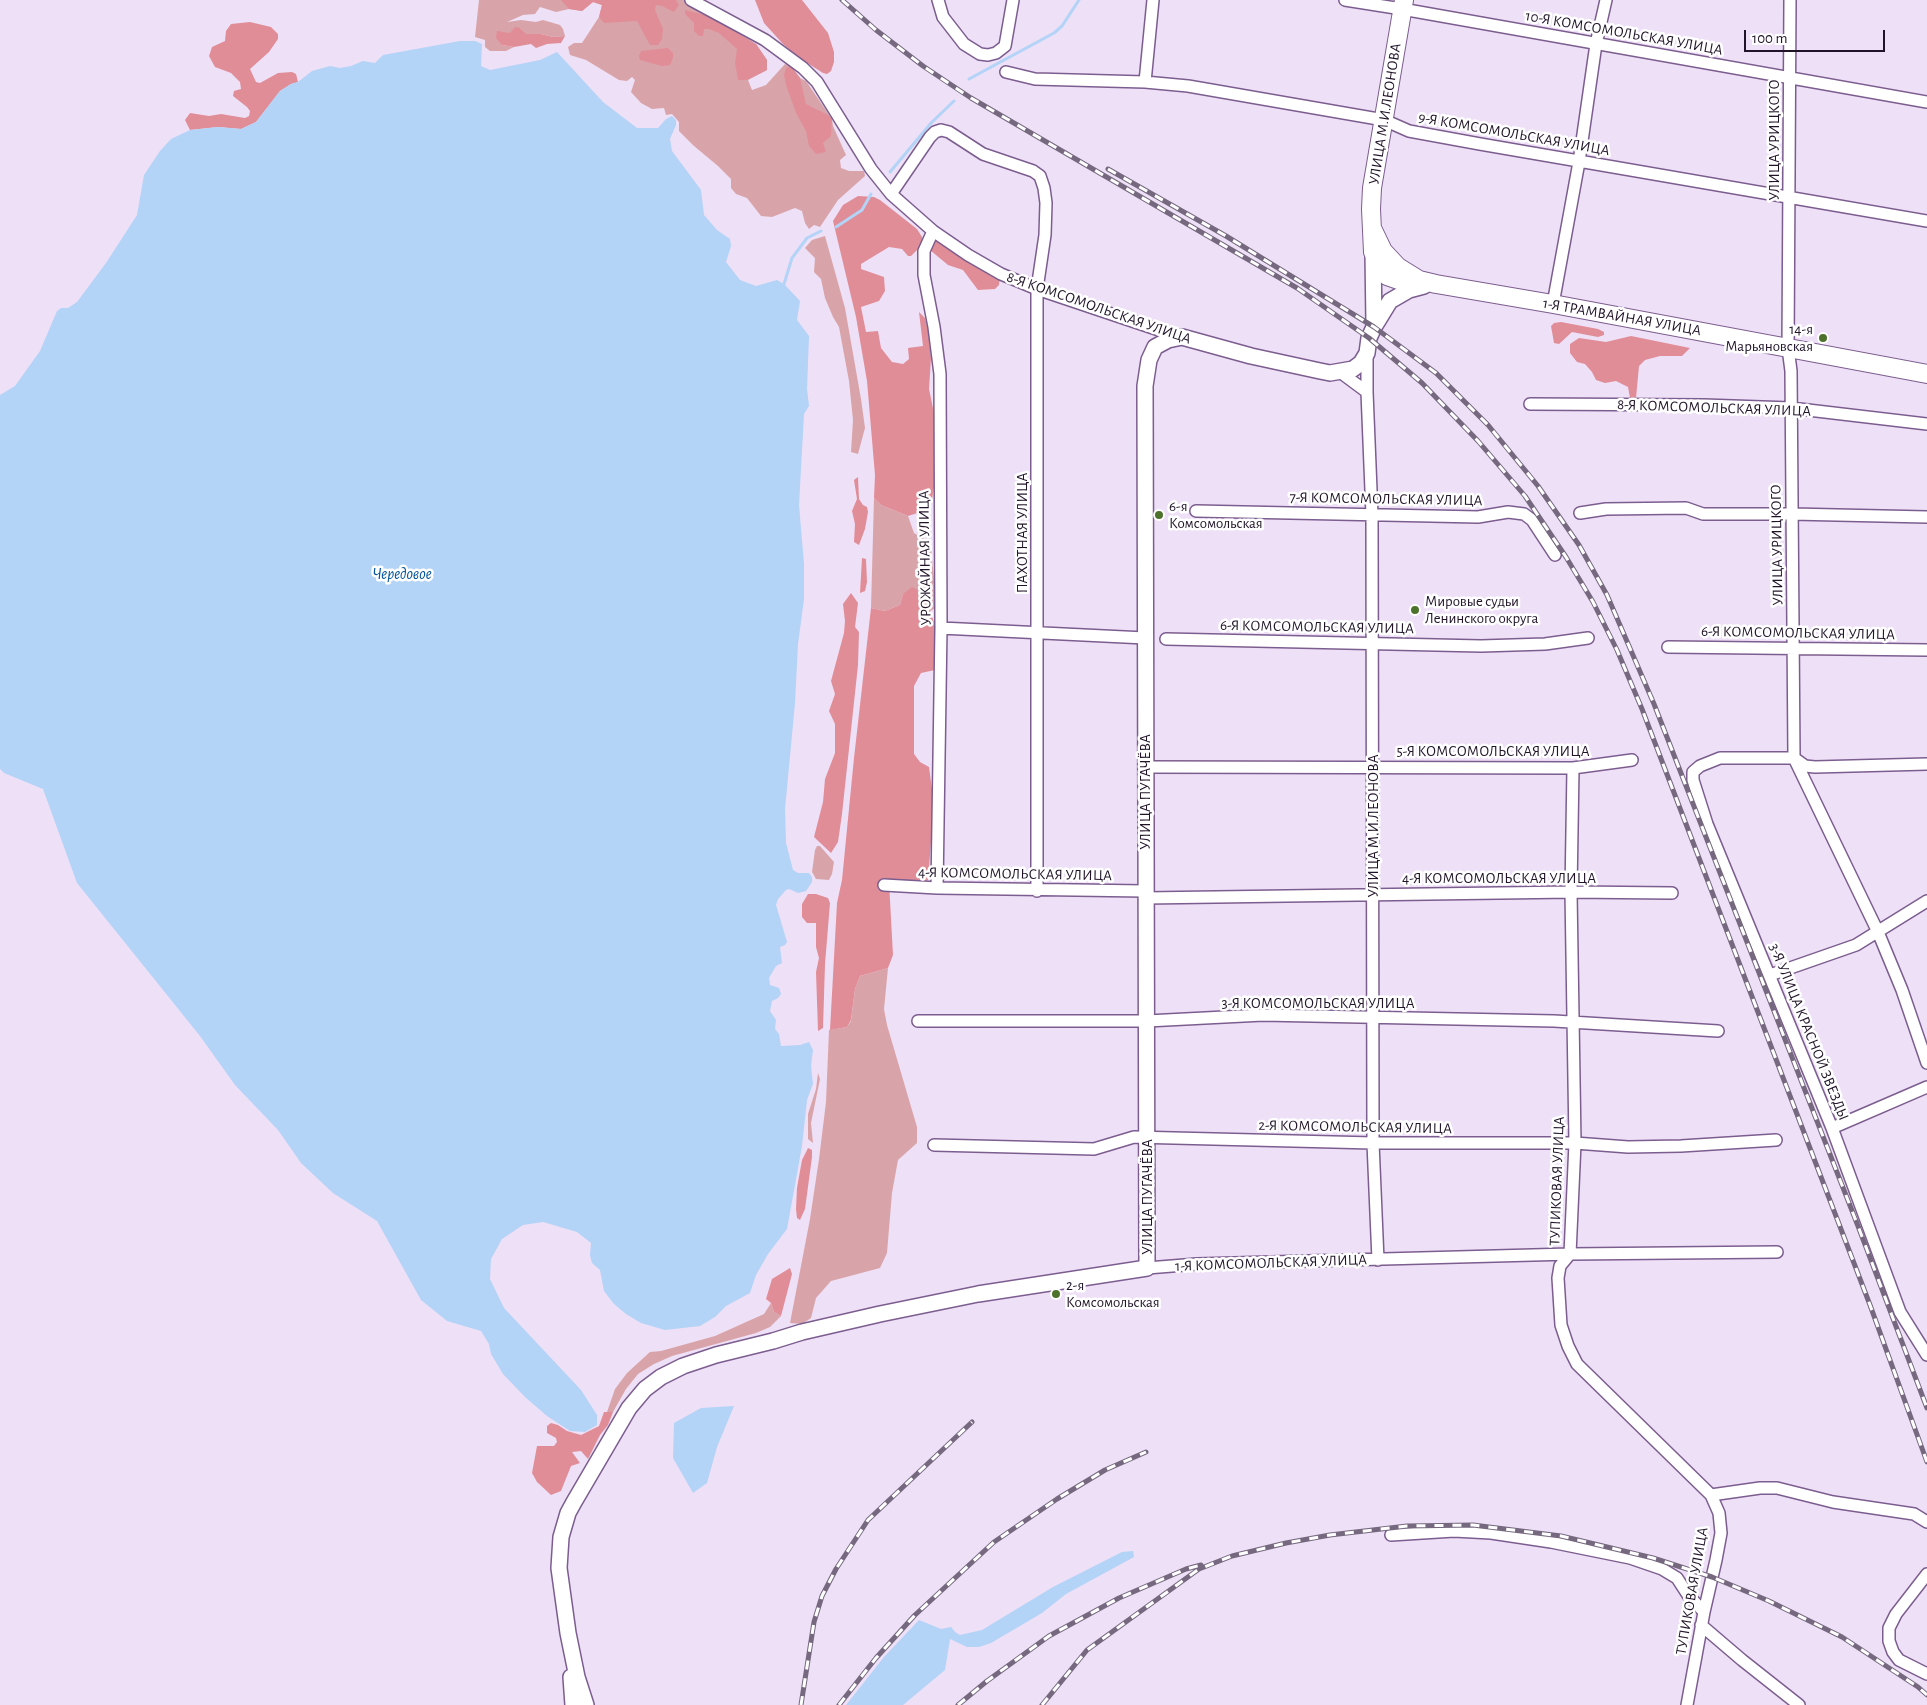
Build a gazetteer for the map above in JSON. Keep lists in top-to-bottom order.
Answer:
{
  "streets": {
    "main road": [
      "УЛИЦА М.И.ЛЕОНОВА",
      "8-Я КОМСОМОЛЬСКАЯ УЛИЦА",
      "1-Я ТРАМВАЙНАЯ УЛИЦА",
      "УЛИЦА ПУГАЧЁВА",
      "1-Я КОМСОМОЛЬСКАЯ УЛИЦА"
    ],
    "street": [
      "10-Я КОМСОМОЛЬСКАЯ УЛИЦА",
      "9-Я КОМСОМОЛЬСКАЯ УЛИЦА",
      "УЛИЦА УРИЦКОГО",
      "7-Я КОМСОМОЛЬСКАЯ УЛИЦА",
      "ПАХОТНАЯ УЛИЦА",
      "УРОЖАЙНАЯ УЛИЦА",
      "6-Я КОМСОМОЛЬСКАЯ УЛИЦА",
      "5-Я КОМСОМОЛЬСКАЯ УЛИЦА",
      "4-Я КОМСОМОЛЬСКАЯ УЛИЦА",
      "3-Я КОМСОМОЛЬСКАЯ УЛИЦА",
      "3-Я УЛИЦА КРАСНОЙ ЗВЕЗДЫ",
      "2-Я КОМСОМОЛЬСКАЯ УЛИЦА",
      "ТУПИКОВАЯ УЛИЦА"
    ]
  },
  "crossings": [
    ["10-Я КОМСОМОЛЬСКАЯ УЛИЦА", "УЛИЦА М.И.ЛЕОНОВА"],
    ["10-Я КОМСОМОЛЬСКАЯ УЛИЦА", "УЛИЦА УРИЦКОГО"],
    ["УЛИЦА М.И.ЛЕОНОВА", "9-Я КОМСОМОЛЬСКАЯ УЛИЦА"],
    ["УЛИЦА М.И.ЛЕОНОВА", "7-Я КОМСОМОЛЬСКАЯ УЛИЦА"],
    ["УЛИЦА М.И.ЛЕОНОВА", "6-Я КОМСОМОЛЬСКАЯ УЛИЦА"],
    ["УЛИЦА М.И.ЛЕОНОВА", "5-Я КОМСОМОЛЬСКАЯ УЛИЦА"],
    ["УЛИЦА М.И.ЛЕОНОВА", "4-Я КОМСОМОЛЬСКАЯ УЛИЦА"],
    ["УЛИЦА М.И.ЛЕОНОВА", "3-Я КОМСОМОЛЬСКАЯ УЛИЦА"],
    ["УЛИЦА М.И.ЛЕОНОВА", "2-Я КОМСОМОЛЬСКАЯ УЛИЦА"],
    ["УЛИЦА М.И.ЛЕОНОВА", "1-Я КОМСОМОЛЬСКАЯ УЛИЦА"],
    ["9-Я КОМСОМОЛЬСКАЯ УЛИЦА", "УЛИЦА УРИЦКОГО"],
    ["УЛИЦА УРИЦКОГО", "8-Я КОМСОМОЛЬСКАЯ УЛИЦА"],
    ["УЛИЦА УРИЦКОГО", "1-Я ТРАМВАЙНАЯ УЛИЦА"],
    ["УЛИЦА УРИЦКОГО", "6-Я КОМСОМОЛЬСКАЯ УЛИЦА"],
    ["УЛИЦА УРИЦКОГО", "3-Я УЛИЦА КРАСНОЙ ЗВЕЗДЫ"],
    ["8-Я КОМСОМОЛЬСКАЯ УЛИЦА", "ПАХОТНАЯ УЛИЦА"],
    ["8-Я КОМСОМОЛЬСКАЯ УЛИЦА", "УРОЖАЙНАЯ УЛИЦА"],
    ["ПАХОТНАЯ УЛИЦА", "4-Я КОМСОМОЛЬСКАЯ УЛИЦА"],
    ["УРОЖАЙНАЯ УЛИЦА", "4-Я КОМСОМОЛЬСКАЯ УЛИЦА"],
    ["5-Я КОМСОМОЛЬСКАЯ УЛИЦА", "УЛИЦА ПУГАЧЁВА"],
    ["5-Я КОМСОМОЛЬСКАЯ УЛИЦА", "ТУПИКОВАЯ УЛИЦА"],
    ["УЛИЦА ПУГАЧЁВА", "4-Я КОМСОМОЛЬСКАЯ УЛИЦА"],
    ["УЛИЦА ПУГАЧЁВА", "3-Я КОМСОМОЛЬСКАЯ УЛИЦА"],
    ["УЛИЦА ПУГАЧЁВА", "2-Я КОМСОМОЛЬСКАЯ УЛИЦА"],
    ["УЛИЦА ПУГАЧЁВА", "1-Я КОМСОМОЛЬСКАЯ УЛИЦА"],
    ["4-Я КОМСОМОЛЬСКАЯ УЛИЦА", "ТУПИКОВАЯ УЛИЦА"],
    ["3-Я КОМСОМОЛЬСКАЯ УЛИЦА", "ТУПИКОВАЯ УЛИЦА"],
    ["2-Я КОМСОМОЛЬСКАЯ УЛИЦА", "ТУПИКОВАЯ УЛИЦА"],
    ["ТУПИКОВАЯ УЛИЦА", "1-Я КОМСОМОЛЬСКАЯ УЛИЦА"]
  ],
  "water": ["Чередовое"],
  "places": [
    "14-я Марьяновская",
    "6-я Комсомольская",
    "Мировые судьи Ленинского округа",
    "2-я Комсомольская"
  ],
  "scale_bar": "100 m"
}
